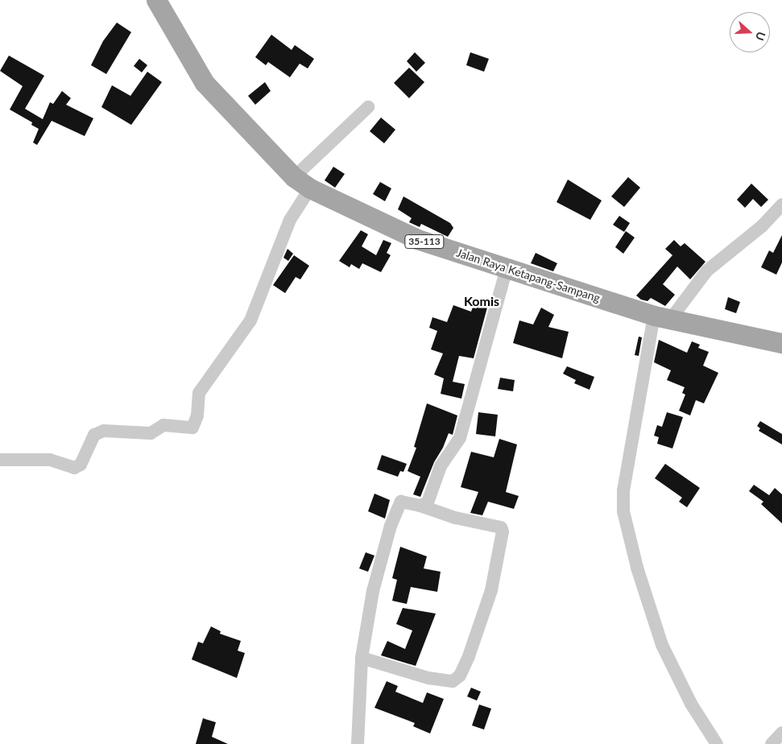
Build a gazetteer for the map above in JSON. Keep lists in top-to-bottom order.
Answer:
{
  "streets": {
    "main road": ["35-113", "Jalan Raya Ketapang-Sampang"]
  },
  "districts": ["Komis"],
  "north": "right"
}
